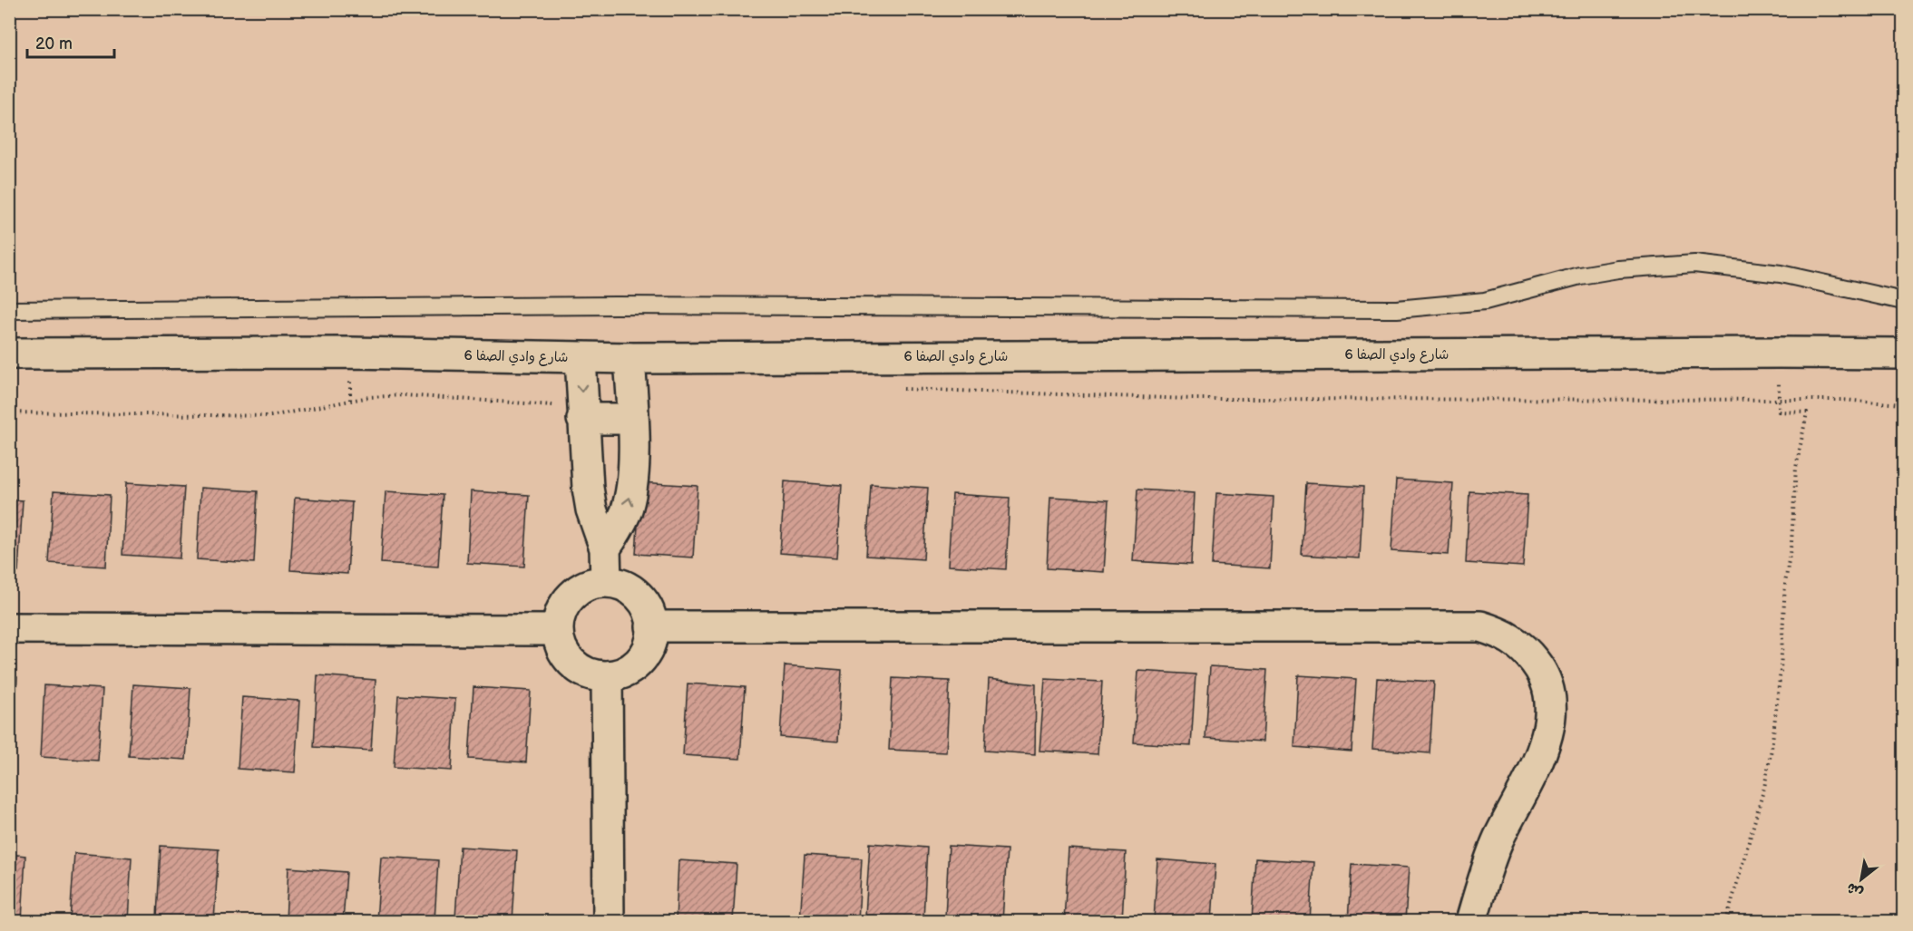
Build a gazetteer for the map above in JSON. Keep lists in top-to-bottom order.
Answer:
{
  "streets": {
    "street": ["شارع وادي الصفا 6"]
  },
  "scale_bar": "20 m",
  "north": "bottom left"
}
